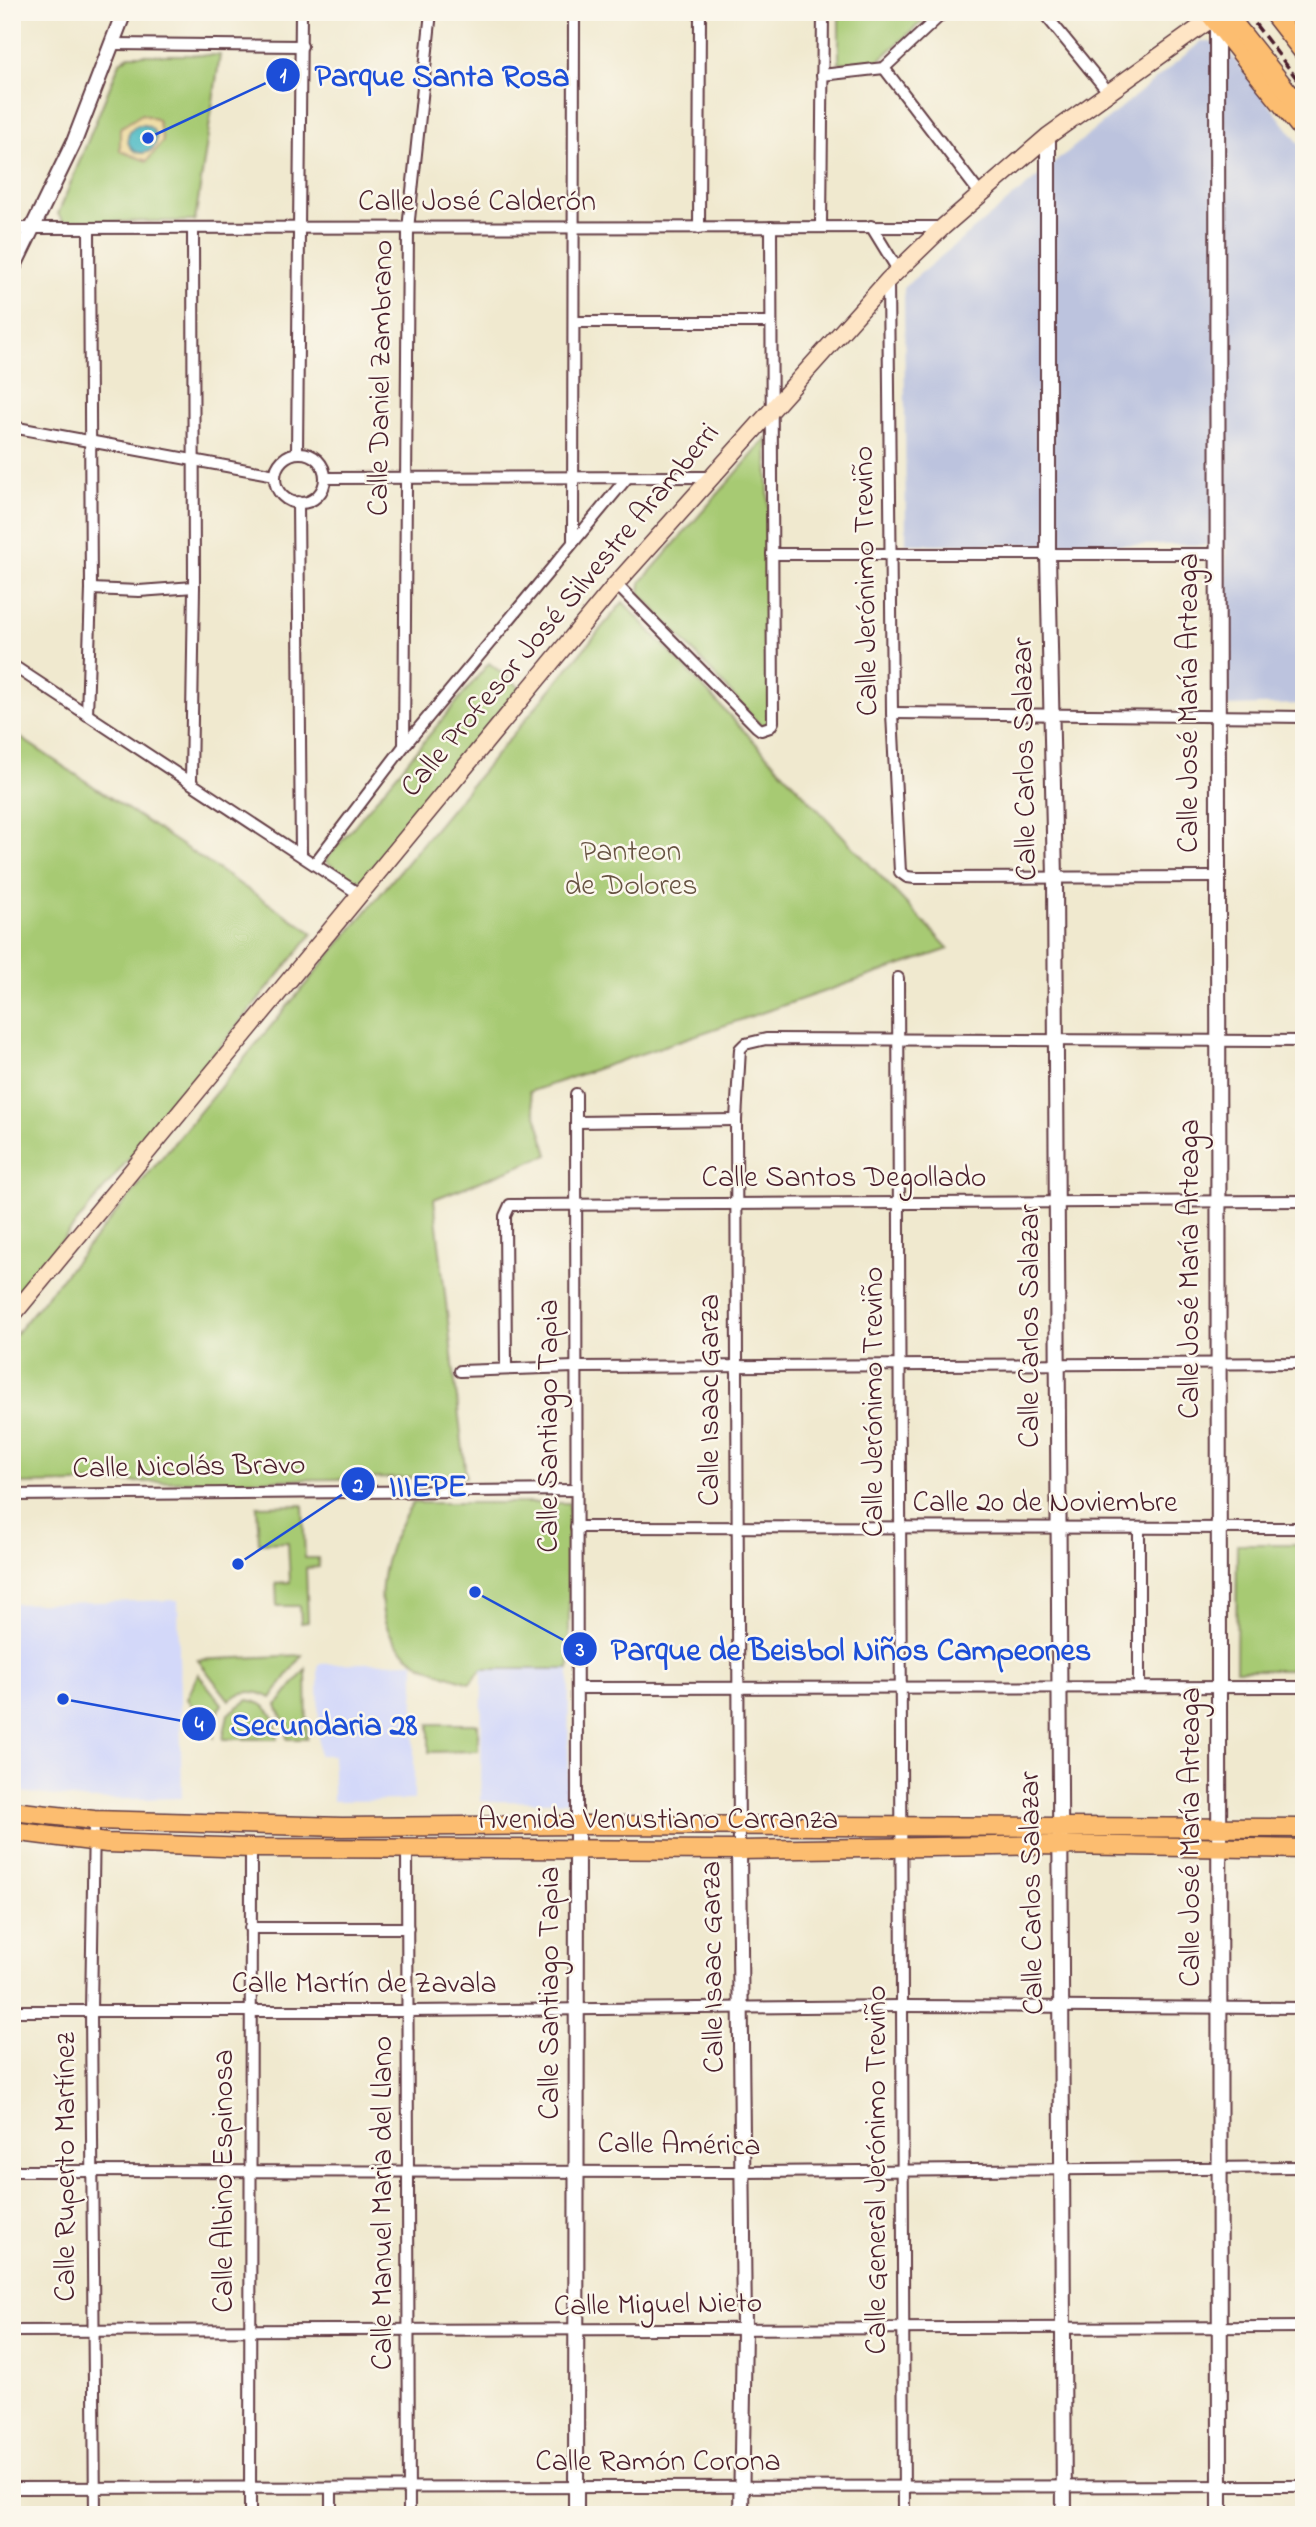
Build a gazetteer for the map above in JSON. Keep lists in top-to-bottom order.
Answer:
{
  "streets": {
    "main road": ["Calle Profesor José Silvestre Aramberri", "Avenida Venustiano Carranza"],
    "street": [
      "Calle José Calderón",
      "Calle Daniel Zambrano",
      "Calle Jerónimo Treviño",
      "Calle José María Arteaga",
      "Calle Carlos Salazar",
      "Calle Santos Degollado",
      "Calle Isaac Garza",
      "Calle Santiago Tapia",
      "Calle Nicolás Bravo",
      "Calle 20 de Noviembre",
      "Calle Martín de Zavala",
      "Calle América",
      "Calle Ruperto Martínez",
      "Calle General Jerónimo Treviño",
      "Calle Albino Espinosa",
      "Calle Manuel Maria del Llano",
      "Calle Miguel Nieto",
      "Calle Ramón Corona"
    ]
  },
  "crossings": [
    ["Calle José Calderón", "Calle Daniel Zambrano"],
    ["Calle José Calderón", "Calle Profesor José Silvestre Aramberri"],
    ["Calle Jerónimo Treviño", "Calle Profesor José Silvestre Aramberri"],
    ["Calle Jerónimo Treviño", "Calle Carlos Salazar"],
    ["Calle Jerónimo Treviño", "Calle Santos Degollado"],
    ["Calle Jerónimo Treviño", "Calle Isaac Garza"],
    ["Calle Jerónimo Treviño", "Calle 20 de Noviembre"],
    ["Calle Jerónimo Treviño", "Avenida Venustiano Carranza"],
    ["Calle Jerónimo Treviño", "Calle General Jerónimo Treviño"],
    ["Calle Profesor José Silvestre Aramberri", "Calle José María Arteaga"],
    ["Calle Profesor José Silvestre Aramberri", "Calle Carlos Salazar"],
    ["Calle José María Arteaga", "Calle Santos Degollado"],
    ["Calle José María Arteaga", "Calle 20 de Noviembre"],
    ["Calle José María Arteaga", "Avenida Venustiano Carranza"],
    ["Calle José María Arteaga", "Calle Martín de Zavala"],
    ["Calle José María Arteaga", "Calle América"],
    ["Calle José María Arteaga", "Calle Miguel Nieto"],
    ["Calle José María Arteaga", "Calle Ramón Corona"],
    ["Calle Carlos Salazar", "Calle Santos Degollado"],
    ["Calle Carlos Salazar", "Calle 20 de Noviembre"],
    ["Calle Carlos Salazar", "Avenida Venustiano Carranza"],
    ["Calle Carlos Salazar", "Calle Martín de Zavala"],
    ["Calle Carlos Salazar", "Calle América"],
    ["Calle Carlos Salazar", "Calle Miguel Nieto"],
    ["Calle Carlos Salazar", "Calle Ramón Corona"],
    ["Calle Santos Degollado", "Calle Isaac Garza"],
    ["Calle Santos Degollado", "Calle Santiago Tapia"],
    ["Calle Isaac Garza", "Calle 20 de Noviembre"],
    ["Calle Isaac Garza", "Avenida Venustiano Carranza"],
    ["Calle Isaac Garza", "Calle Martín de Zavala"],
    ["Calle Isaac Garza", "Calle América"],
    ["Calle Isaac Garza", "Calle Miguel Nieto"],
    ["Calle Isaac Garza", "Calle Ramón Corona"],
    ["Calle Santiago Tapia", "Calle Nicolás Bravo"],
    ["Calle Santiago Tapia", "Calle 20 de Noviembre"],
    ["Calle Santiago Tapia", "Avenida Venustiano Carranza"],
    ["Calle Santiago Tapia", "Calle Martín de Zavala"],
    ["Calle Santiago Tapia", "Calle América"],
    ["Calle Santiago Tapia", "Calle Miguel Nieto"],
    ["Calle Santiago Tapia", "Calle Ramón Corona"],
    ["Avenida Venustiano Carranza", "Calle Ruperto Martínez"],
    ["Avenida Venustiano Carranza", "Calle General Jerónimo Treviño"],
    ["Avenida Venustiano Carranza", "Calle Albino Espinosa"],
    ["Avenida Venustiano Carranza", "Calle Manuel Maria del Llano"],
    ["Calle Martín de Zavala", "Calle Ruperto Martínez"],
    ["Calle Martín de Zavala", "Calle General Jerónimo Treviño"],
    ["Calle Martín de Zavala", "Calle Albino Espinosa"],
    ["Calle Martín de Zavala", "Calle Manuel Maria del Llano"],
    ["Calle América", "Calle Ruperto Martínez"],
    ["Calle América", "Calle General Jerónimo Treviño"],
    ["Calle América", "Calle Albino Espinosa"],
    ["Calle América", "Calle Manuel Maria del Llano"],
    ["Calle Ruperto Martínez", "Calle Miguel Nieto"],
    ["Calle Ruperto Martínez", "Calle Ramón Corona"],
    ["Calle General Jerónimo Treviño", "Calle Miguel Nieto"],
    ["Calle General Jerónimo Treviño", "Calle Ramón Corona"],
    ["Calle Albino Espinosa", "Calle Miguel Nieto"],
    ["Calle Albino Espinosa", "Calle Ramón Corona"],
    ["Calle Manuel Maria del Llano", "Calle Miguel Nieto"],
    ["Calle Manuel Maria del Llano", "Calle Ramón Corona"]
  ],
  "parks": ["Panteon de Dolores"],
  "places": [
    "Parque Santa Rosa",
    "IIIEPE",
    "Parque de Beisbol Niños Campeones",
    "Secundaria 28"
  ]
}
